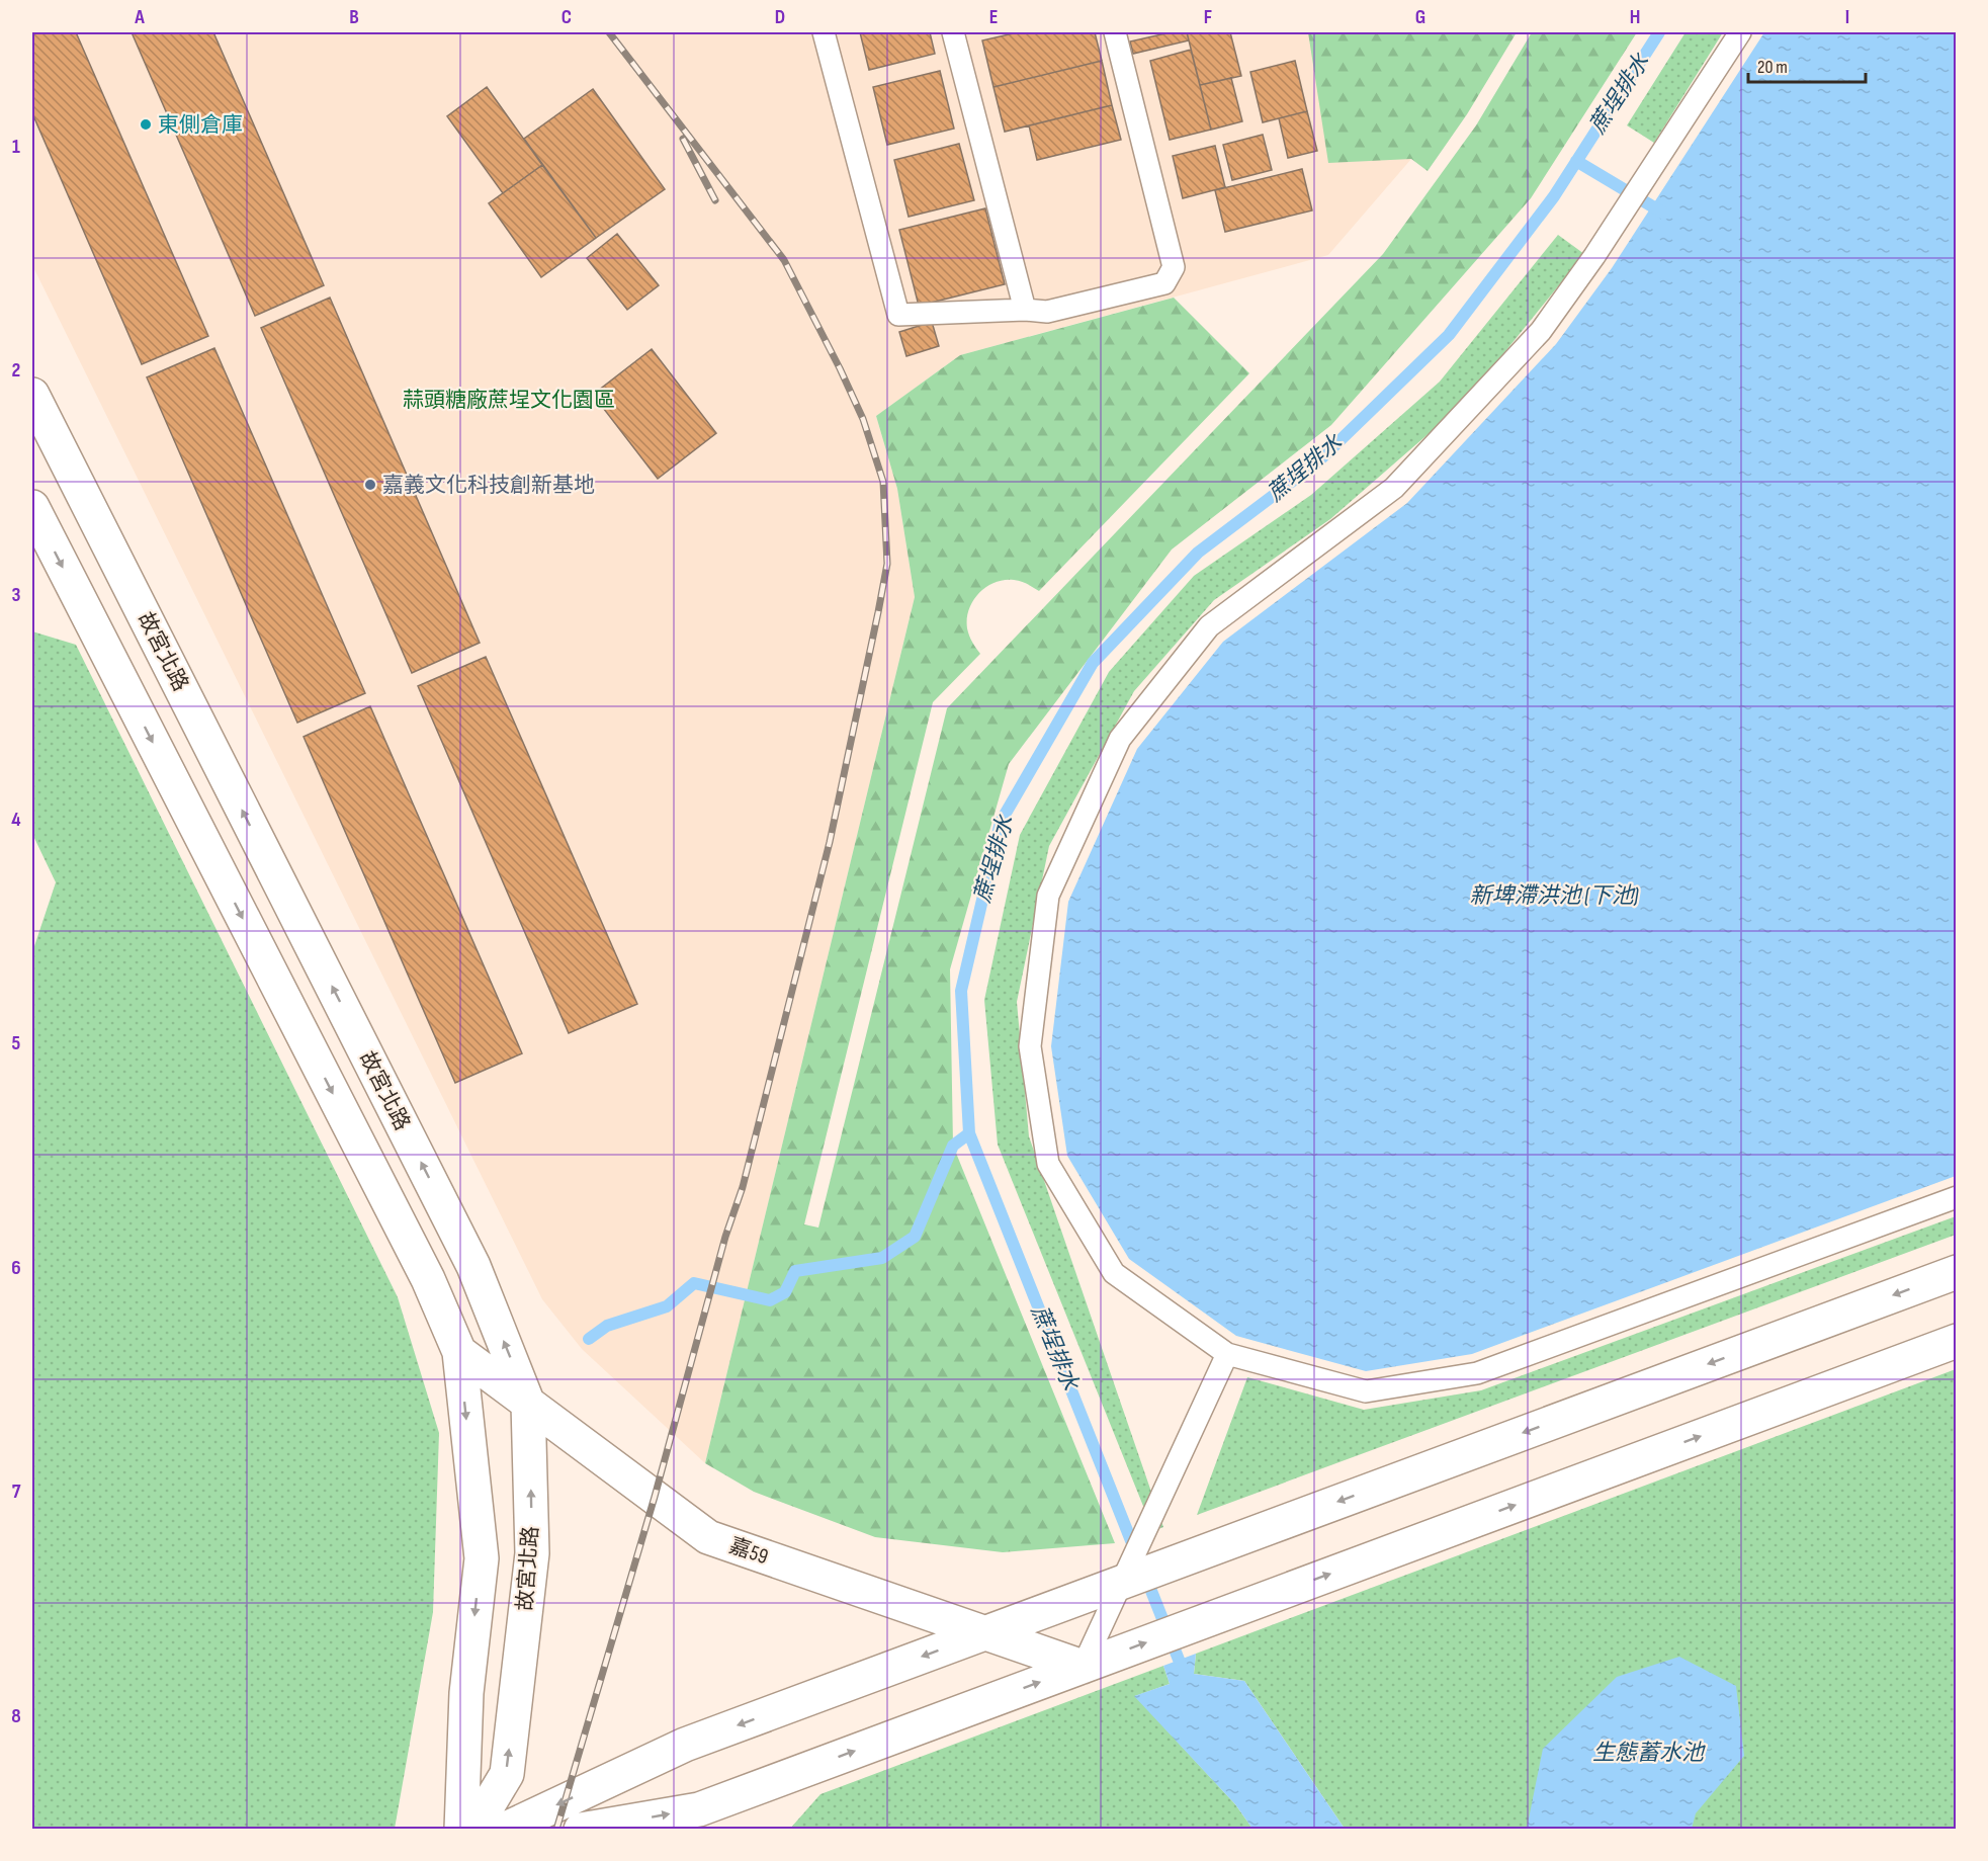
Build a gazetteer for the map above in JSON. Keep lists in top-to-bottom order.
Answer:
{
  "streets": {
    "street": ["故宮北路", "嘉59"]
  },
  "crossings": [
    ["故宮北路", "嘉59"]
  ],
  "water": ["蔗埕排水", "新埤滯洪池 (下池)", "生態蓄水池"],
  "parks": ["蒜頭糖廠蔗埕文化園區"],
  "places": ["東側倉庫", "嘉義文化科技創新基地"],
  "scale_bar": "20 m",
  "grid": {
    "columns": [
      "A",
      "B",
      "C",
      "D",
      "E",
      "F",
      "G",
      "H",
      "I"
    ],
    "rows": [
      "1",
      "2",
      "3",
      "4",
      "5",
      "6",
      "7",
      "8"
    ]
  }
}
